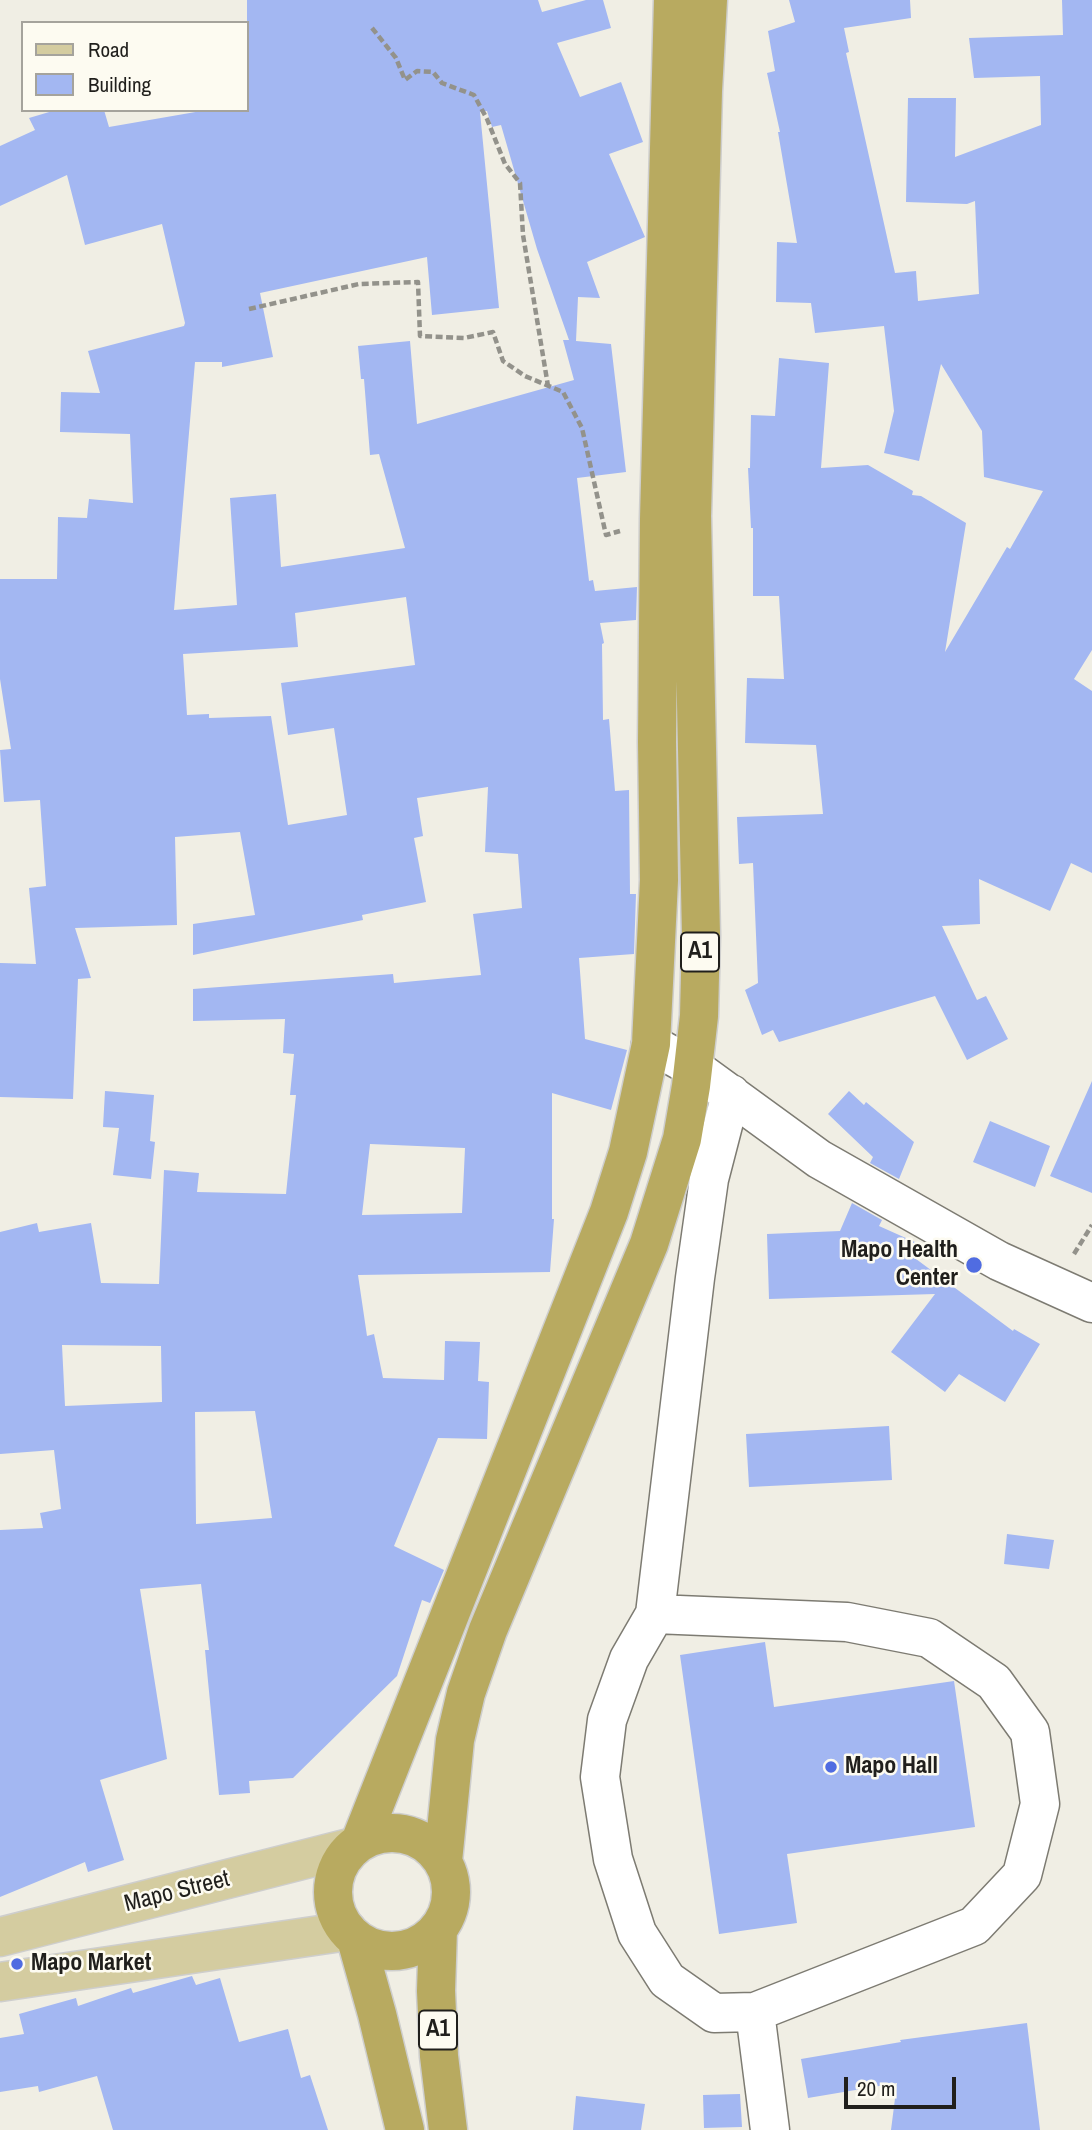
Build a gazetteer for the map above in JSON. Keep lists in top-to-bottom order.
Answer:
{
  "streets": {
    "highway": ["A1"],
    "main road": ["Mapo Street"]
  },
  "crossings": [
    ["A1", "Mapo Street"]
  ],
  "places": ["Mapo Health Center", "Mapo Hall", "Mapo Market"],
  "legend": ["Road", "Building"],
  "scale_bar": "20 m"
}
